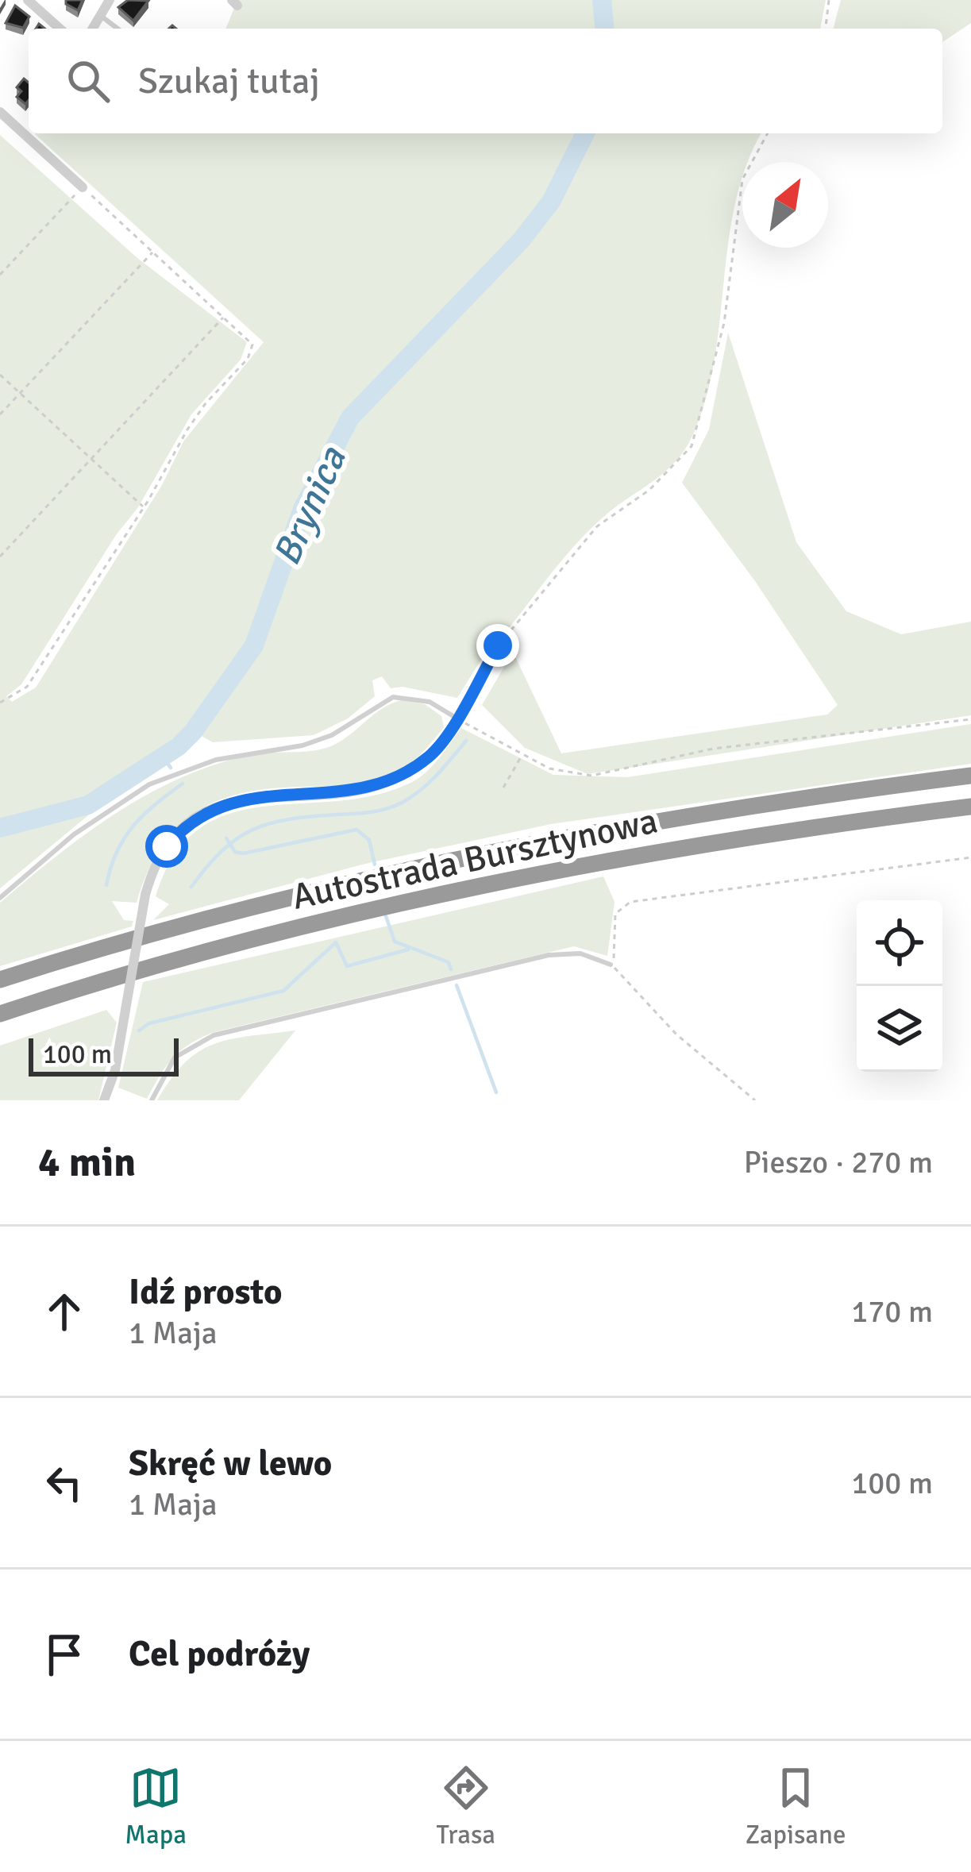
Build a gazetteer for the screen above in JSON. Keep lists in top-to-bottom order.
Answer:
{
  "streets": {
    "highway": ["Autostrada Bursztynowa"]
  },
  "water": ["Brynica"],
  "scale_bar": "100 m",
  "north": "top right",
  "page": {
    "search": "Szukaj tutaj",
    "scale": "100 m",
    "heading": ["4 min", "Pieszo · 270 m"],
    "list": [
      ["Idź prosto", "1 Maja", "170 m"],
      ["Skręć w lewo", "1 Maja", "100 m"],
      "Cel podróży"
    ],
    "nav": ["Mapa", "Trasa", "Zapisane"]
  }
}
